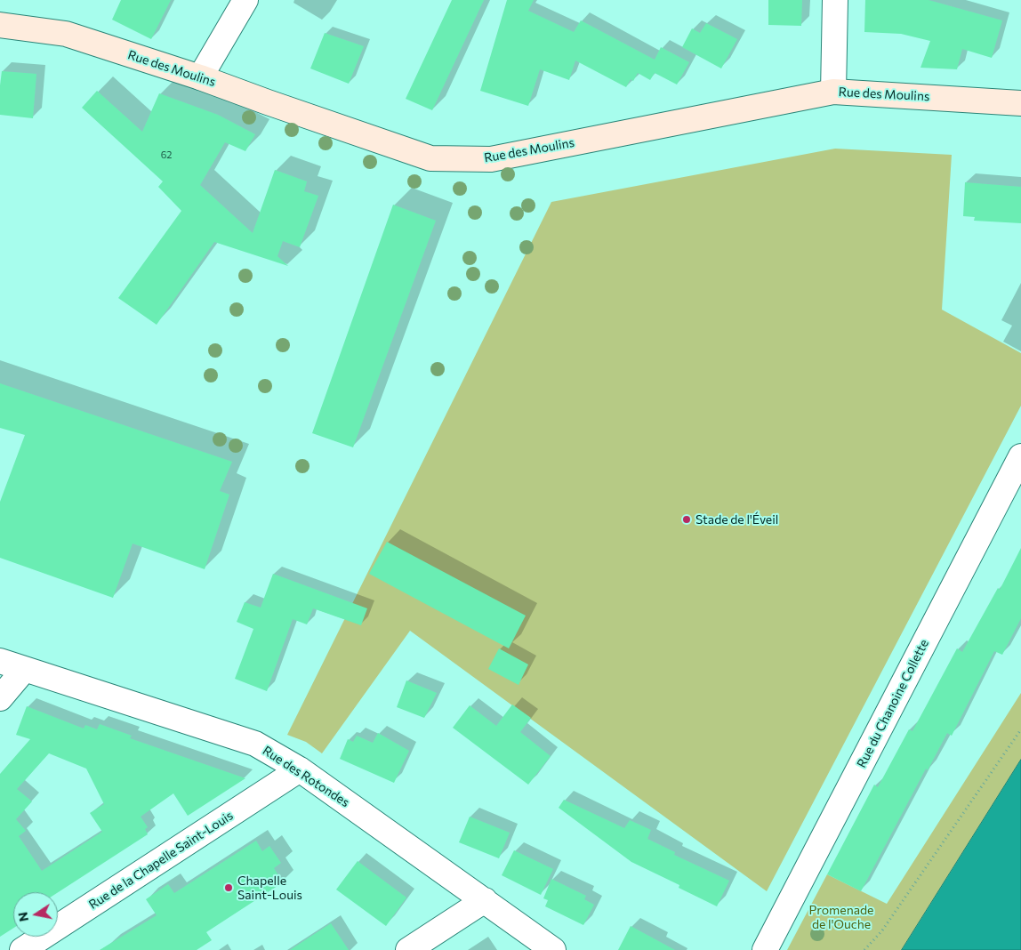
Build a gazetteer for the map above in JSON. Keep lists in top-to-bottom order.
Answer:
{
  "streets": {
    "street": [
      "Rue des Moulins",
      "Rue du Chanoine Collette",
      "Rue des Rotondes",
      "Rue de la Chapelle Saint-Louis"
    ]
  },
  "crossings": [
    ["Rue des Rotondes", "Rue de la Chapelle Saint-Louis"]
  ],
  "parks": ["Promenade de l'Ouche"],
  "places": ["Stade de l'Éveil", "Chapelle Saint-Louis"],
  "house_numbers": ["62"],
  "north": "left"
}
